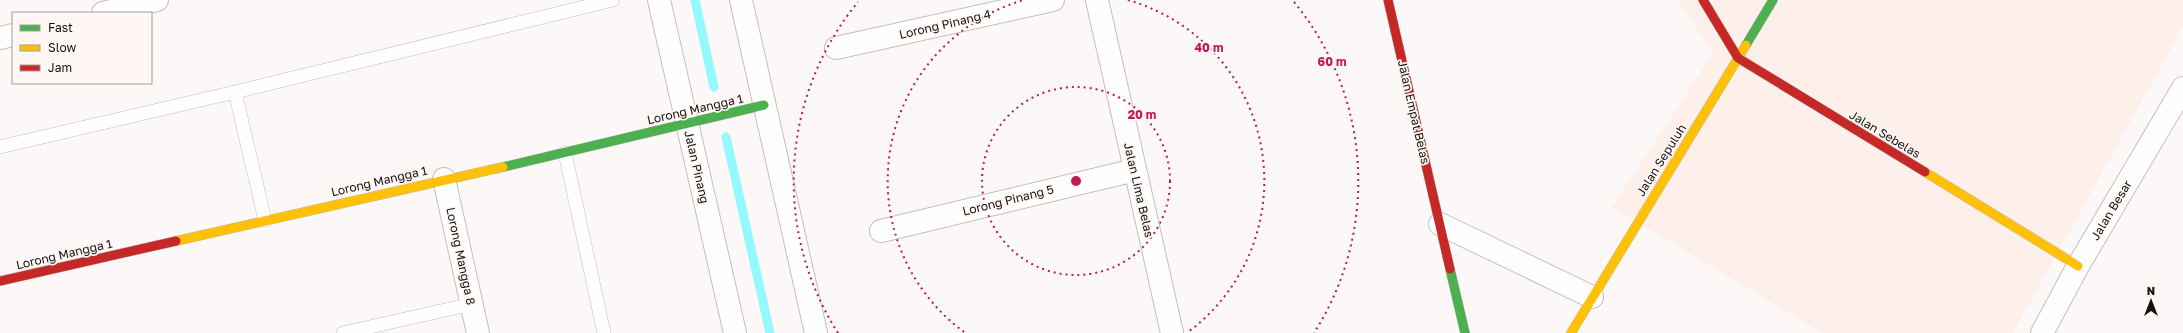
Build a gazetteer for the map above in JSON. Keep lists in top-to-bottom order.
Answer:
{
  "streets": {
    "street": [
      "Lorong Pinang 4",
      "Lorong Mangga 1",
      "Jalan Empat Belas",
      "Jalan Sebelas",
      "Jalan Sepuluh",
      "Jalan Pinang",
      "Jalan Lima Belas",
      "Lorong Pinang 5",
      "Jalan Besar",
      "Lorong Mangga 8"
    ]
  },
  "crossings": [
    ["Lorong Mangga 1", "Jalan Pinang"],
    ["Lorong Mangga 1", "Lorong Mangga 8"],
    ["Jalan Sebelas", "Jalan Sepuluh"],
    ["Jalan Sebelas", "Jalan Besar"],
    ["Jalan Lima Belas", "Lorong Pinang 5"]
  ],
  "legend": ["Fast", "Slow", "Jam"],
  "north": "top",
  "rings": ["40 m", "60 m", "20 m"]
}
